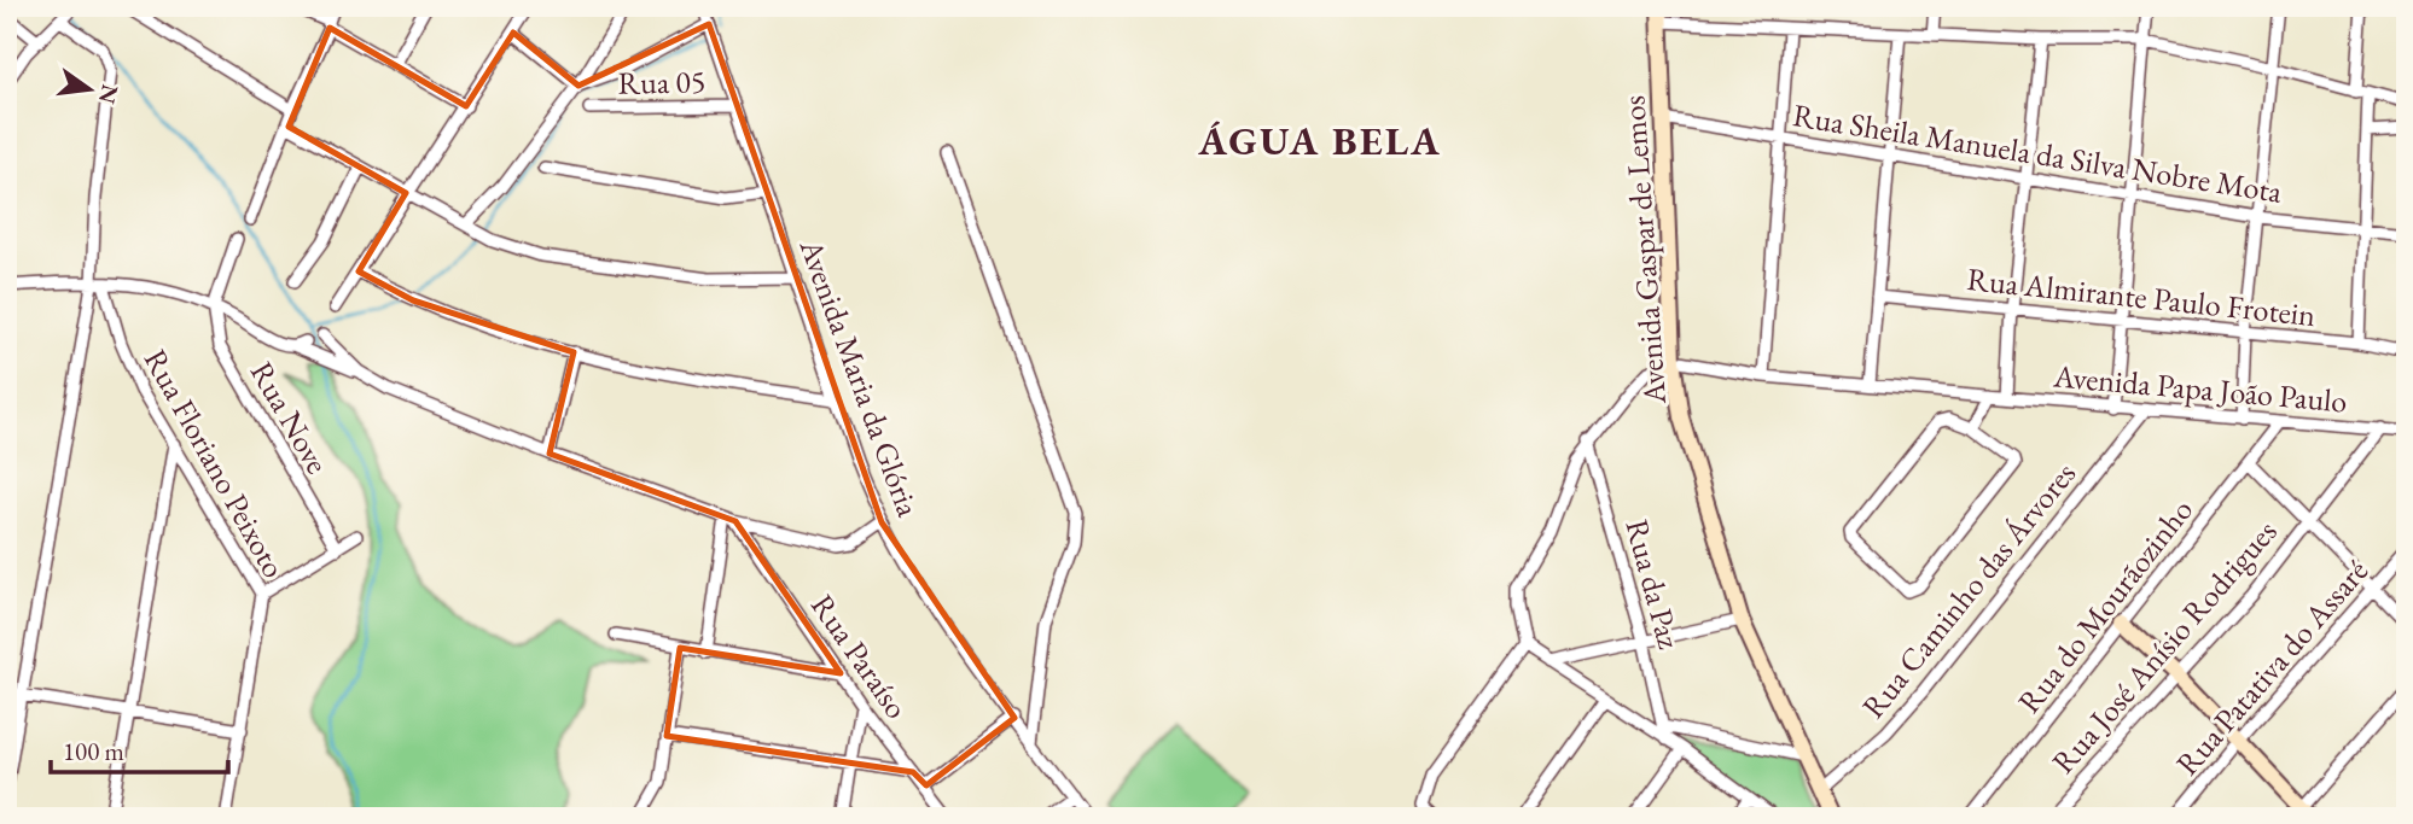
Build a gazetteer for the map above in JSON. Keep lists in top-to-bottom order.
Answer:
{
  "streets": {
    "street": [
      "Rua 05",
      "Rua Sheila Manuela da Silva Nobre Mota",
      "Avenida Gaspar de Lemos",
      "Rua Almirante Paulo Frotein",
      "Avenida Maria da Glória",
      "Avenida Papa João Paulo",
      "Rua Nove",
      "Rua Floriano Peixoto",
      "Rua da Paz",
      "Rua Caminho das Árvores",
      "Rua do Mourãozinho",
      "Rua José Anísio Rodrigues",
      "Rua Paraíso",
      "Rua Patativa do Assaré"
    ]
  },
  "crossings": [
    ["Rua 05", "Avenida Maria da Glória"],
    ["Rua Sheila Manuela da Silva Nobre Mota", "Avenida Gaspar de Lemos"],
    ["Avenida Gaspar de Lemos", "Avenida Papa João Paulo"],
    ["Avenida Gaspar de Lemos", "Rua Caminho das Árvores"],
    ["Avenida Papa João Paulo", "Rua Caminho das Árvores"],
    ["Avenida Papa João Paulo", "Rua do Mourãozinho"],
    ["Avenida Papa João Paulo", "Rua José Anísio Rodrigues"]
  ],
  "districts": ["ÁGUA BELA"],
  "scale_bar": "100 m",
  "north": "right"
}
